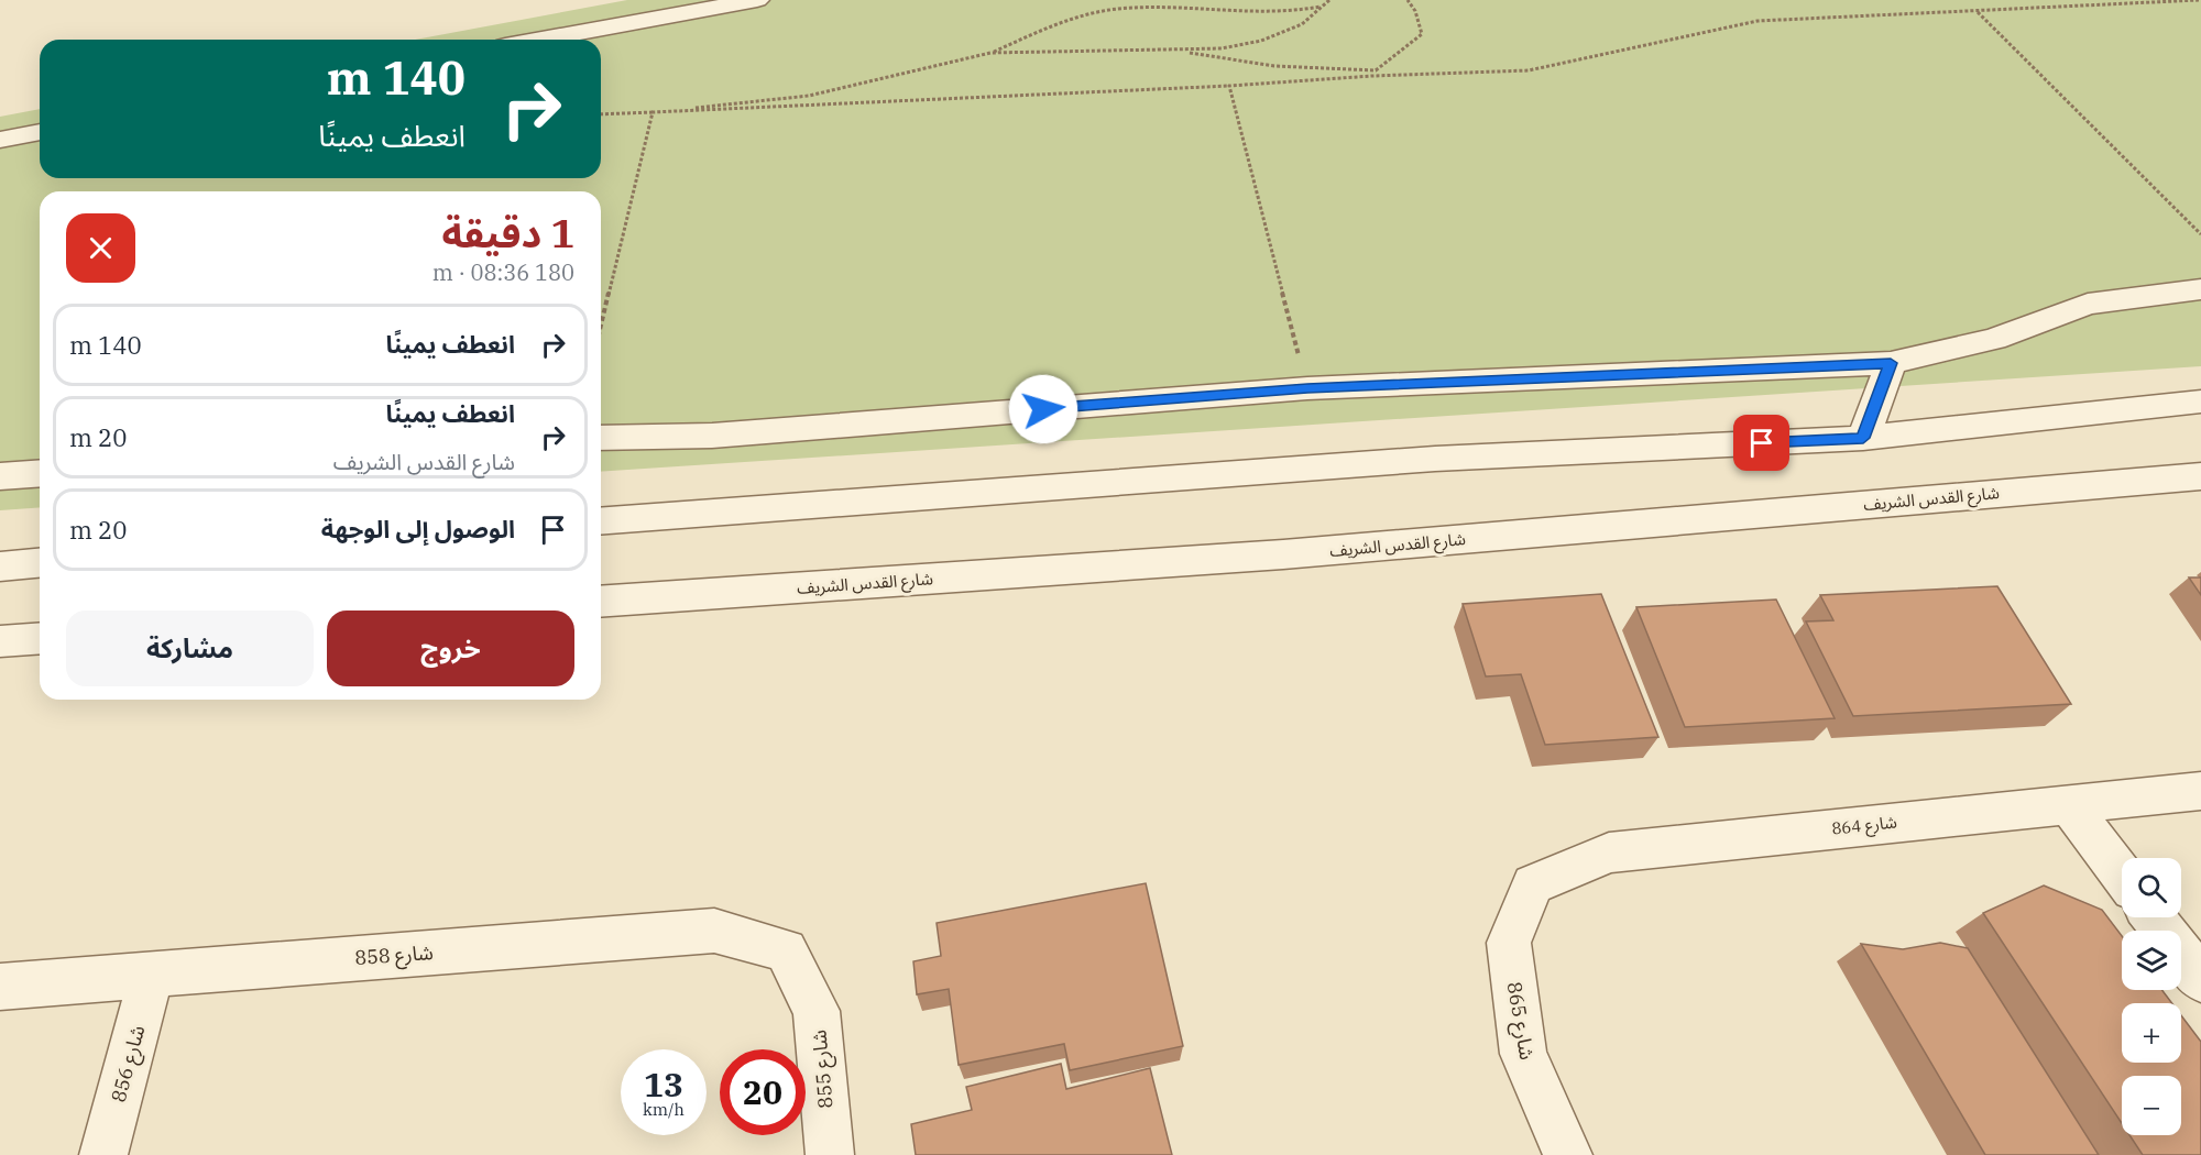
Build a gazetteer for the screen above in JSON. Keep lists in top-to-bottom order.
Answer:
{
  "streets": {
    "street": [
      "شارع القدس الشريف",
      "شارع 864",
      "شارع 858",
      "شارع 865",
      "شارع 856",
      "شارع 855"
    ]
  },
  "crossings": [
    ["شارع 864", "شارع 865"],
    ["شارع 858", "شارع 856"],
    ["شارع 858", "شارع 855"]
  ],
  "page": {
    "turn": ["140 m", "انعطف يمينًا"],
    "heading": ["1 دقيقة", "180 m · 08:36"],
    "list": [
      {
        "name": "انعطف يمينًا",
        "value": "140 m"
      },
      {
        "name": "انعطف يمينًا",
        "note": "شارع القدس الشريف",
        "value": "20 m"
      },
      {
        "name": "الوصول إلى الوجهة",
        "value": "20 m"
      }
    ],
    "buttons": ["خروج", "مشاركة"],
    "map_buttons": ["+", "−"],
    "speed": "13 km/h",
    "limit": "20"
  }
}
